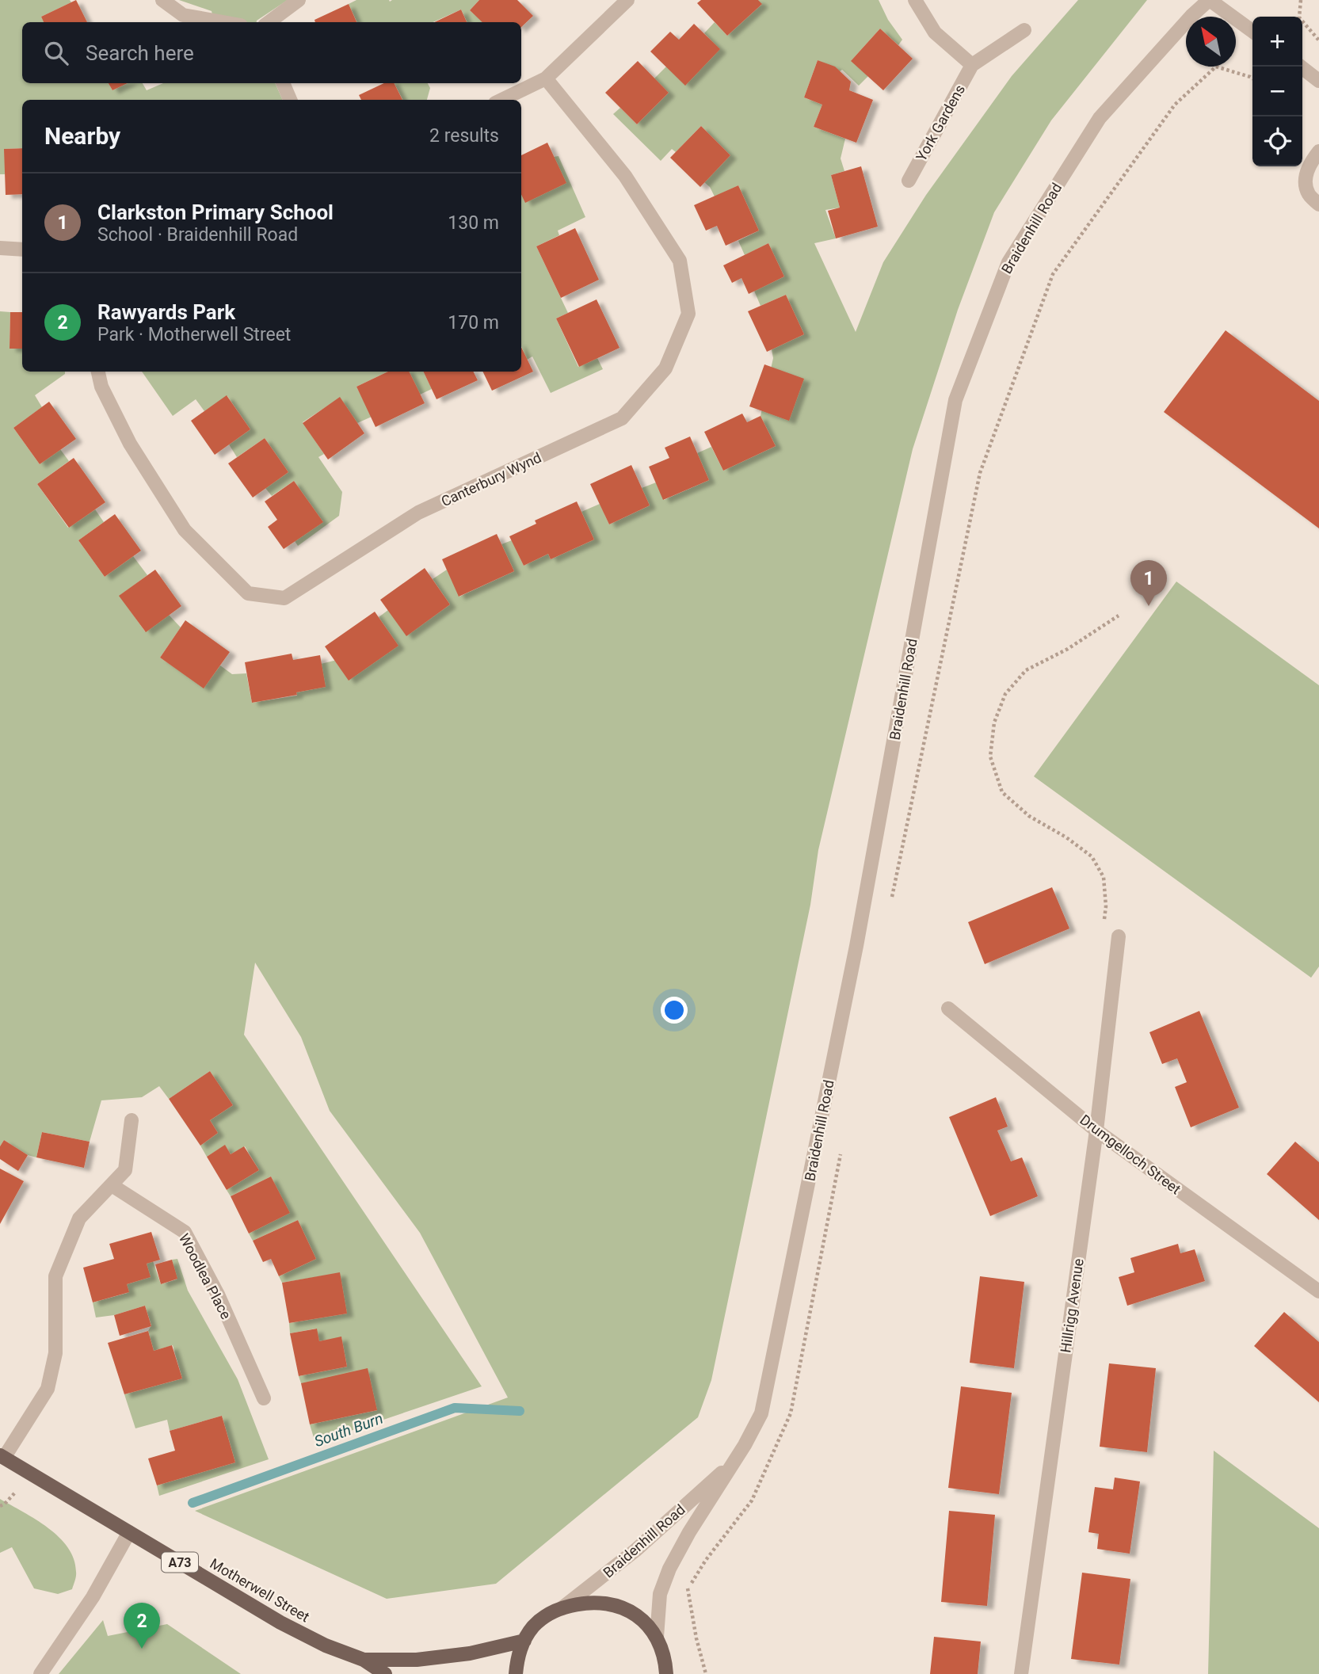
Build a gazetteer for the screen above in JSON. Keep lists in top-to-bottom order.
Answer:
{
  "streets": {
    "main road": ["A73", "Motherwell Street"],
    "street": [
      "York Gardens",
      "Braidenhill Road",
      "Canterbury Wynd",
      "Drumgelloch Street",
      "Woodlea Place",
      "Hillrigg Avenue"
    ]
  },
  "crossings": [
    ["Drumgelloch Street", "Hillrigg Avenue"],
    ["A73", "Motherwell Street"]
  ],
  "water": ["South Burn"],
  "north": "top left",
  "page": {
    "map_buttons": ["+", "−"],
    "search": "Search here",
    "heading": ["Nearby", "2 results"],
    "list": [
      {
        "mark": "1",
        "name": "Clarkston Primary School",
        "note": "School · Braidenhill Road",
        "value": "130 m"
      },
      {
        "mark": "2",
        "name": "Rawyards Park",
        "note": "Park · Motherwell Street",
        "value": "170 m"
      }
    ],
    "pins": ["1", "2"]
  }
}
